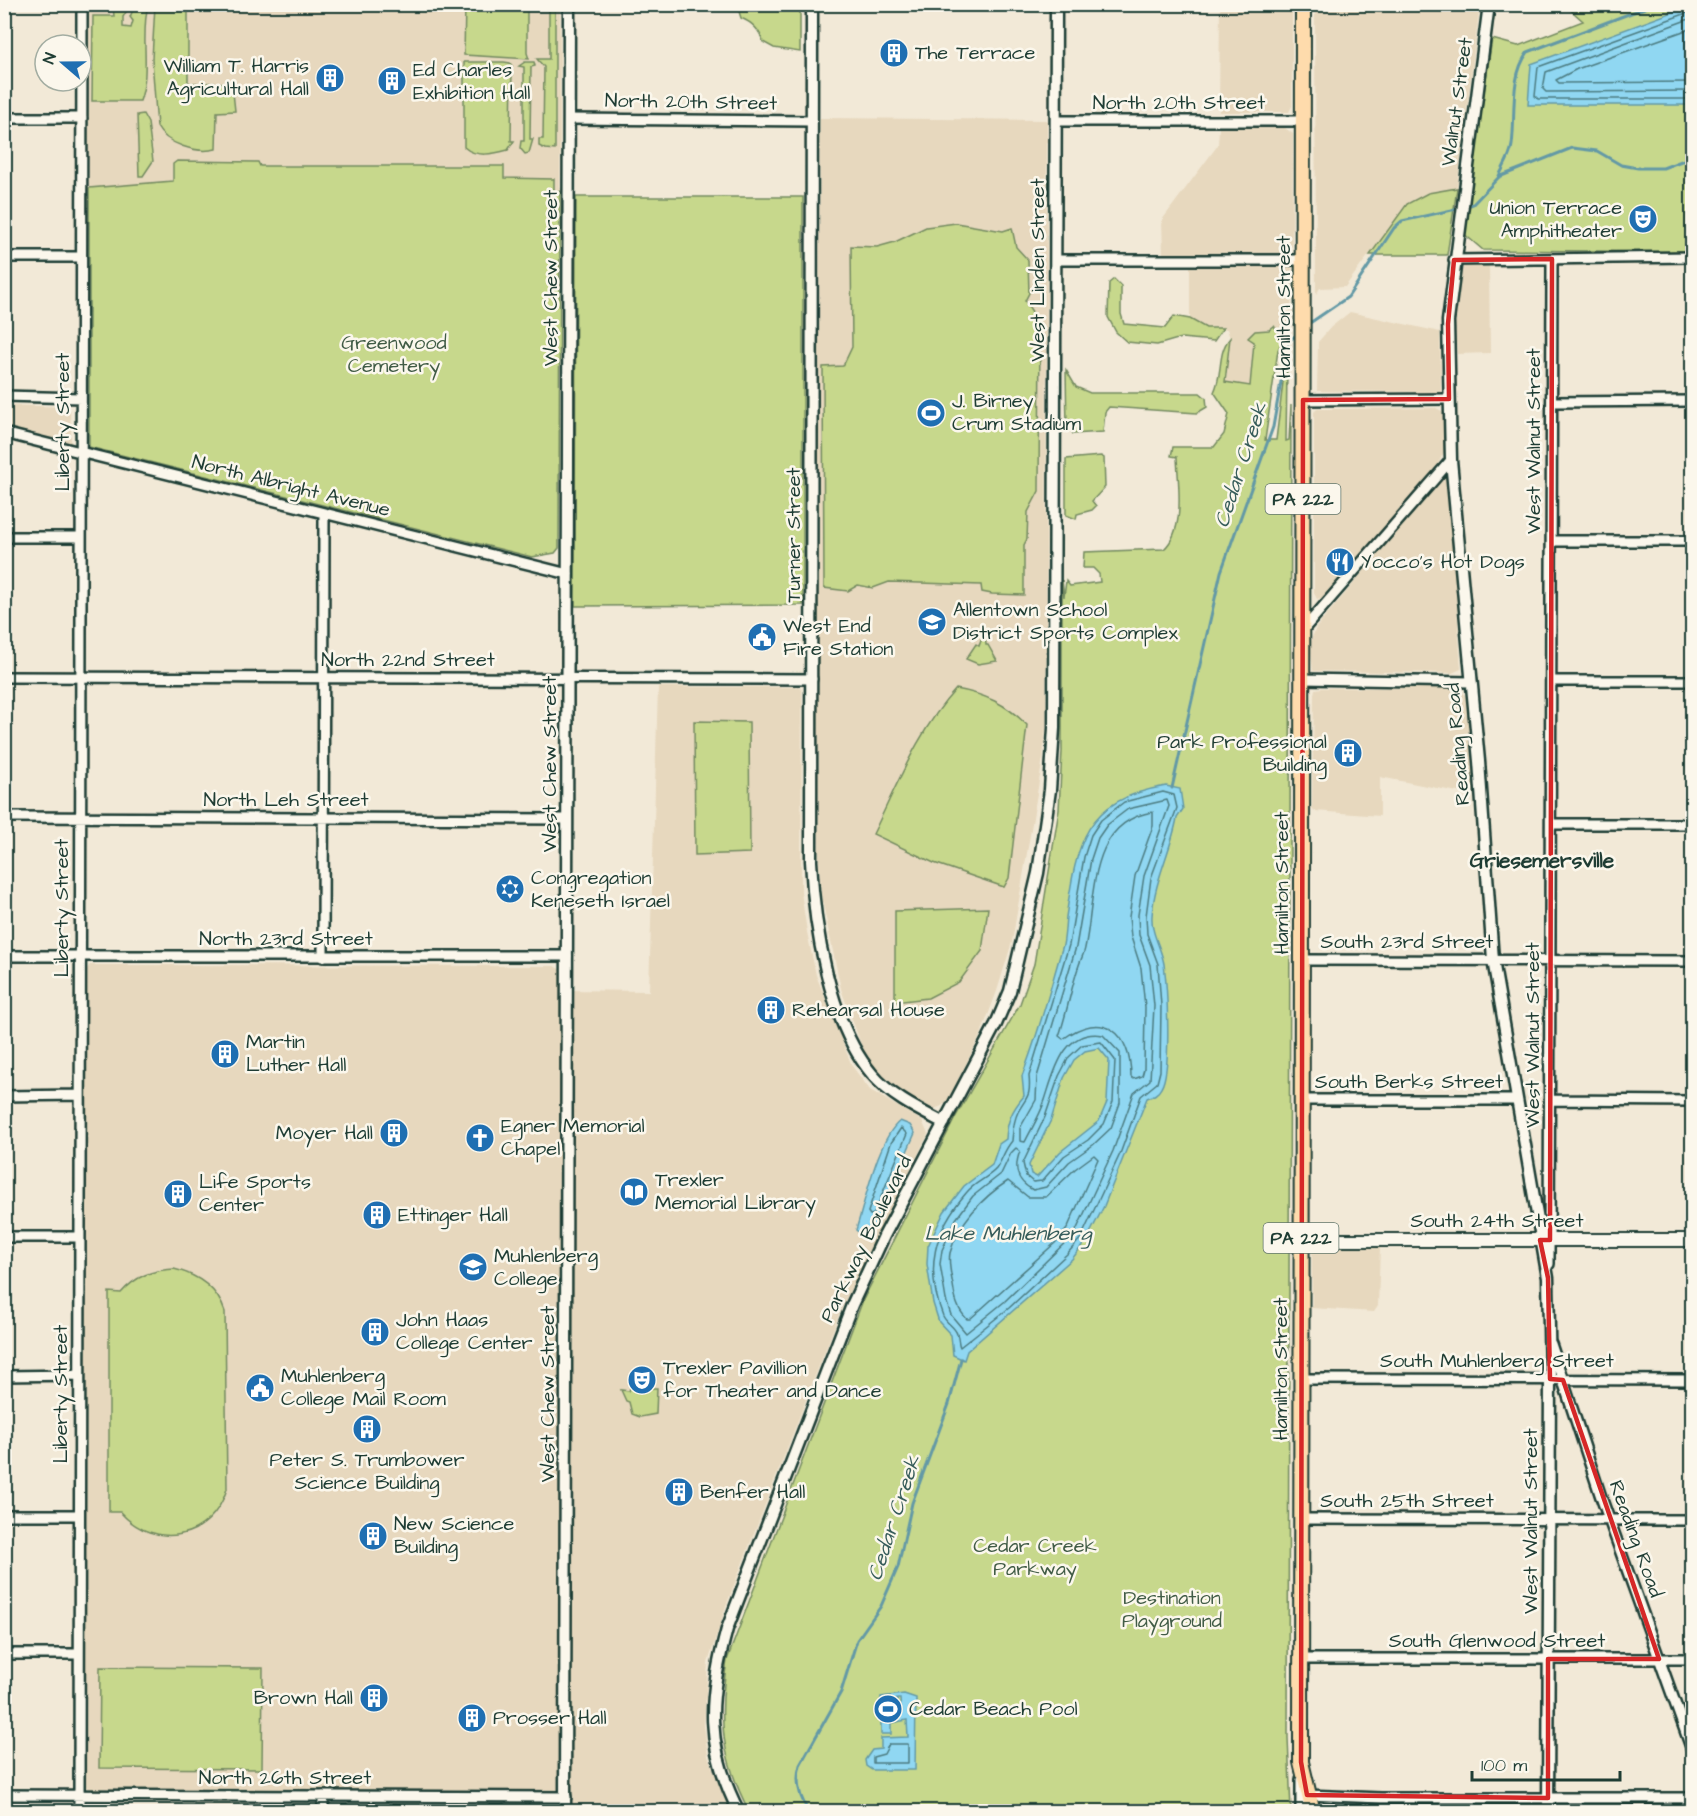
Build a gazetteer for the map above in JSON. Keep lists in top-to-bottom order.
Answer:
{
  "streets": {
    "main road": ["Hamilton Street", "PA 222", "South 24th Street"],
    "street": [
      "North 20th Street",
      "Walnut Street",
      "West Linden Street",
      "West Chew Street",
      "Liberty Street",
      "West Walnut Street",
      "North Albright Avenue",
      "Turner Street",
      "North 22nd Street",
      "Reading Road",
      "North Leh Street",
      "North 23rd Street",
      "South 23rd Street",
      "South Berks Street",
      "Parkway Boulevard",
      "South Muhlenberg Street",
      "South 25th Street",
      "South Glenwood Street",
      "North 26th Street"
    ]
  },
  "crossings": [
    ["North 20th Street", "West Linden Street"],
    ["North 20th Street", "West Chew Street"],
    ["North 20th Street", "Hamilton Street"],
    ["North 20th Street", "Turner Street"],
    ["Walnut Street", "Reading Road"],
    ["West Linden Street", "Parkway Boulevard"],
    ["West Chew Street", "North Albright Avenue"],
    ["West Chew Street", "North 22nd Street"],
    ["West Chew Street", "North Leh Street"],
    ["West Chew Street", "North 23rd Street"],
    ["West Chew Street", "North 26th Street"],
    ["Hamilton Street", "PA 222"],
    ["Hamilton Street", "South 23rd Street"],
    ["Hamilton Street", "South Berks Street"],
    ["Hamilton Street", "South 24th Street"],
    ["Hamilton Street", "South Muhlenberg Street"],
    ["Hamilton Street", "South 25th Street"],
    ["Hamilton Street", "South Glenwood Street"],
    ["Liberty Street", "North Albright Avenue"],
    ["Liberty Street", "North 22nd Street"],
    ["Liberty Street", "North Leh Street"],
    ["Liberty Street", "North 23rd Street"],
    ["Liberty Street", "North 26th Street"],
    ["West Walnut Street", "Reading Road"],
    ["West Walnut Street", "South 23rd Street"],
    ["West Walnut Street", "South 24th Street"],
    ["West Walnut Street", "South Muhlenberg Street"],
    ["West Walnut Street", "South 25th Street"],
    ["West Walnut Street", "South Glenwood Street"],
    ["Turner Street", "North 22nd Street"],
    ["Turner Street", "Parkway Boulevard"],
    ["Reading Road", "South 23rd Street"],
    ["Reading Road", "South Berks Street"],
    ["Reading Road", "South 24th Street"],
    ["Reading Road", "South Muhlenberg Street"],
    ["Reading Road", "South 25th Street"],
    ["Reading Road", "South Glenwood Street"]
  ],
  "districts": ["Griesemersville"],
  "water": ["Cedar Creek", "Lake Muhlenberg"],
  "parks": ["Greenwood Cemetery", "Cedar Creek Parkway", "Destination Playground"],
  "places": {
    "building": [
      "The Terrace",
      "William T. Harris Agricultural Hall",
      "Ed Charles Exhibition Hall",
      "Park Professional Building",
      "Rehearsal House",
      "Martin Luther Hall",
      "Moyer Hall",
      "Life Sports Center",
      "Ettinger Hall",
      "John Haas College Center",
      "Peter S. Trumbower Science Building",
      "Benfer Hall",
      "New Science Building",
      "Brown Hall",
      "Prosser Hall"
    ],
    "theatre": ["Union Terrace Amphitheater", "Trexler Pavillion for Theater and Dance"],
    "sports": ["J. Birney Crum Stadium", "Cedar Beach Pool"],
    "restaurant": ["Yocco's Hot Dogs"],
    "school or university": ["Allentown School District Sports Complex", "Muhlenberg College"],
    "public building": ["West End Fire Station", "Muhlenberg College Mail Room"],
    "synagogue": ["Congregation Keneseth Israel"],
    "church": ["Egner Memorial Chapel"],
    "library": ["Trexler Memorial Library"]
  },
  "scale_bar": "100 m",
  "north": "left"
}
